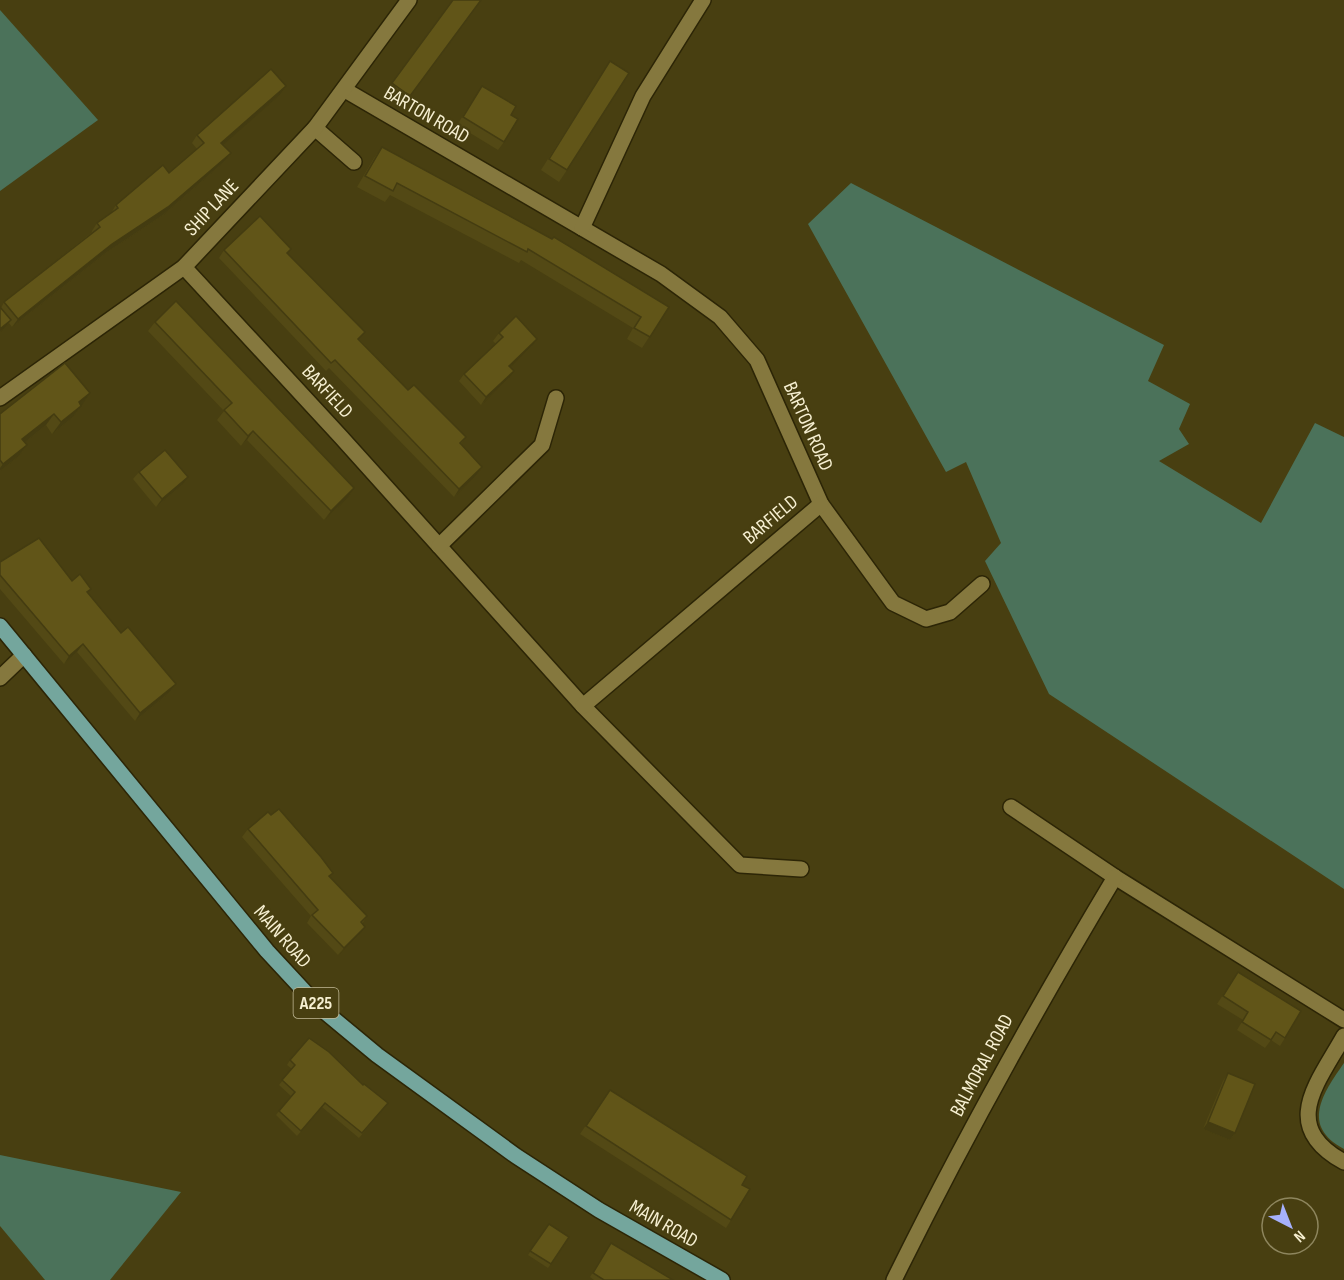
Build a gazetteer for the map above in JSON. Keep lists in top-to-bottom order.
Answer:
{
  "streets": {
    "main road": ["MAIN ROAD", "A225"],
    "street": [
      "BARTON ROAD",
      "SHIP LANE",
      "BARFIELD",
      "BALMORAL ROAD"
    ]
  },
  "crossings": [
    ["BARTON ROAD", "SHIP LANE"],
    ["BARTON ROAD", "BARFIELD"],
    ["SHIP LANE", "BARFIELD"]
  ],
  "north": "bottom right"
}
